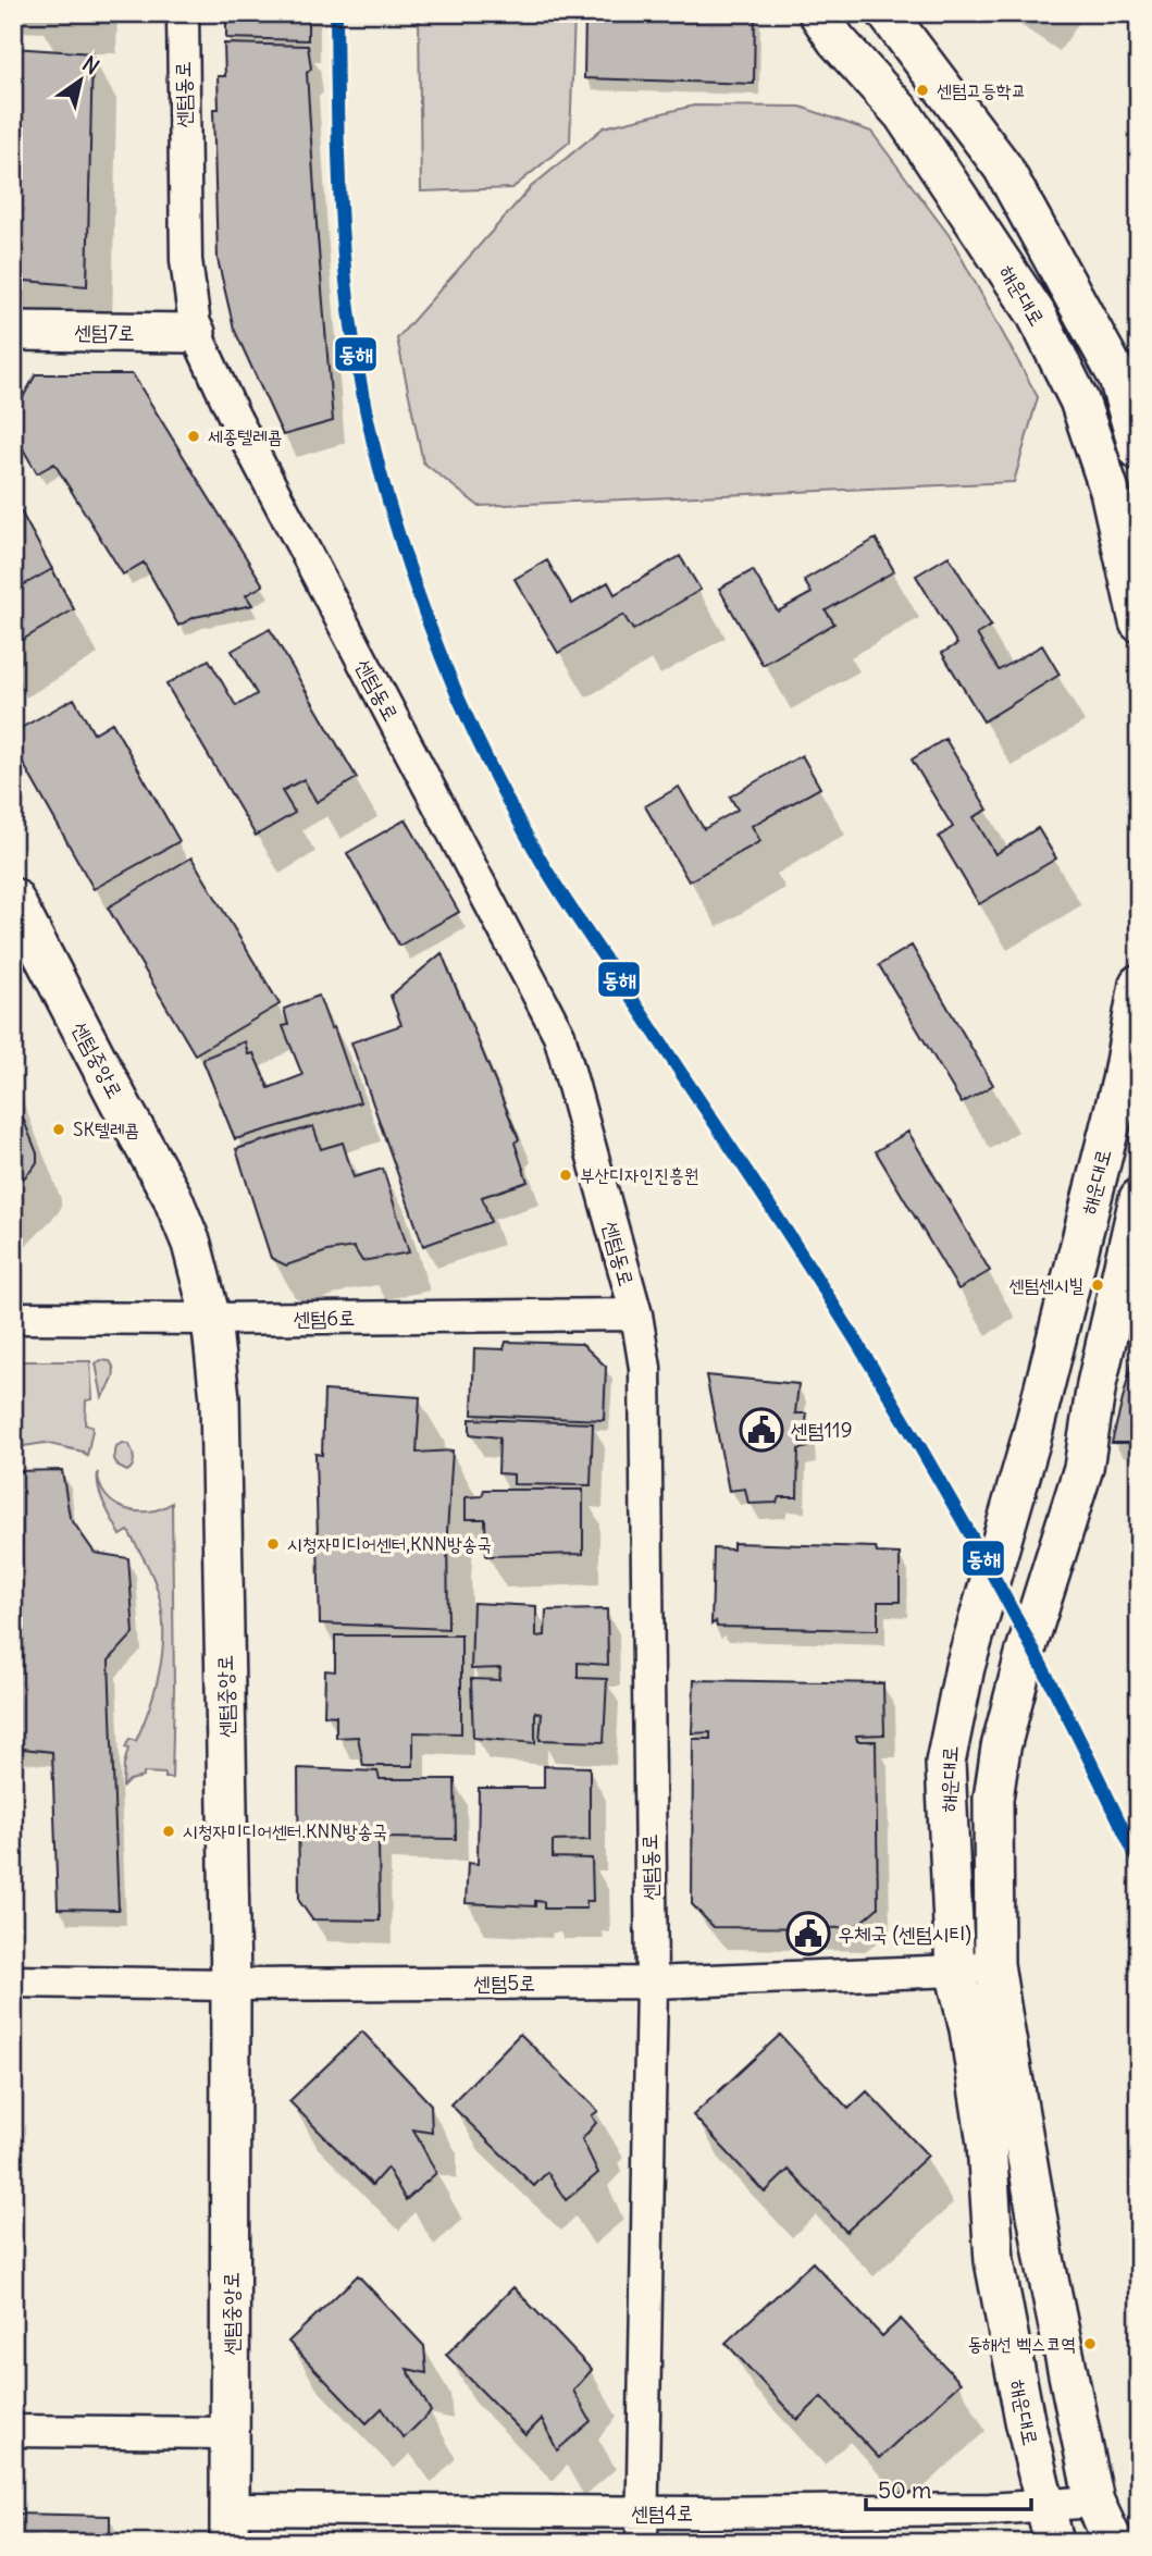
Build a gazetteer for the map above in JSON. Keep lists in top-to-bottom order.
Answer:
{
  "streets": {
    "main road": ["해운대로", "센텀7로", "센텀중앙로"],
    "street": [
      "센텀동로",
      "센텀6로",
      "센텀5로",
      "센텀4로"
    ]
  },
  "crossings": [
    ["센텀동로", "센텀7로"],
    ["센텀동로", "센텀6로"],
    ["센텀동로", "센텀5로"],
    ["센텀동로", "센텀4로"],
    ["해운대로", "센텀5로"],
    ["해운대로", "센텀4로"],
    ["센텀중앙로", "센텀6로"],
    ["센텀중앙로", "센텀5로"],
    ["센텀중앙로", "센텀4로"]
  ],
  "places": {
    "other": [
      "센텀고등학교",
      "세종텔레콤",
      "SK텔레콤",
      "부산디자인진흥원",
      "센텀센시빌",
      "시청자미디어센터,KNN방송국",
      "시청자미디어센터.KNN방송국",
      "동해선 벡스코역"
    ],
    "public building": ["센텀119", "우체국 (센텀시티)"]
  },
  "lines": ["transit line 동해"],
  "scale_bar": "50 m",
  "north": "top right"
}
